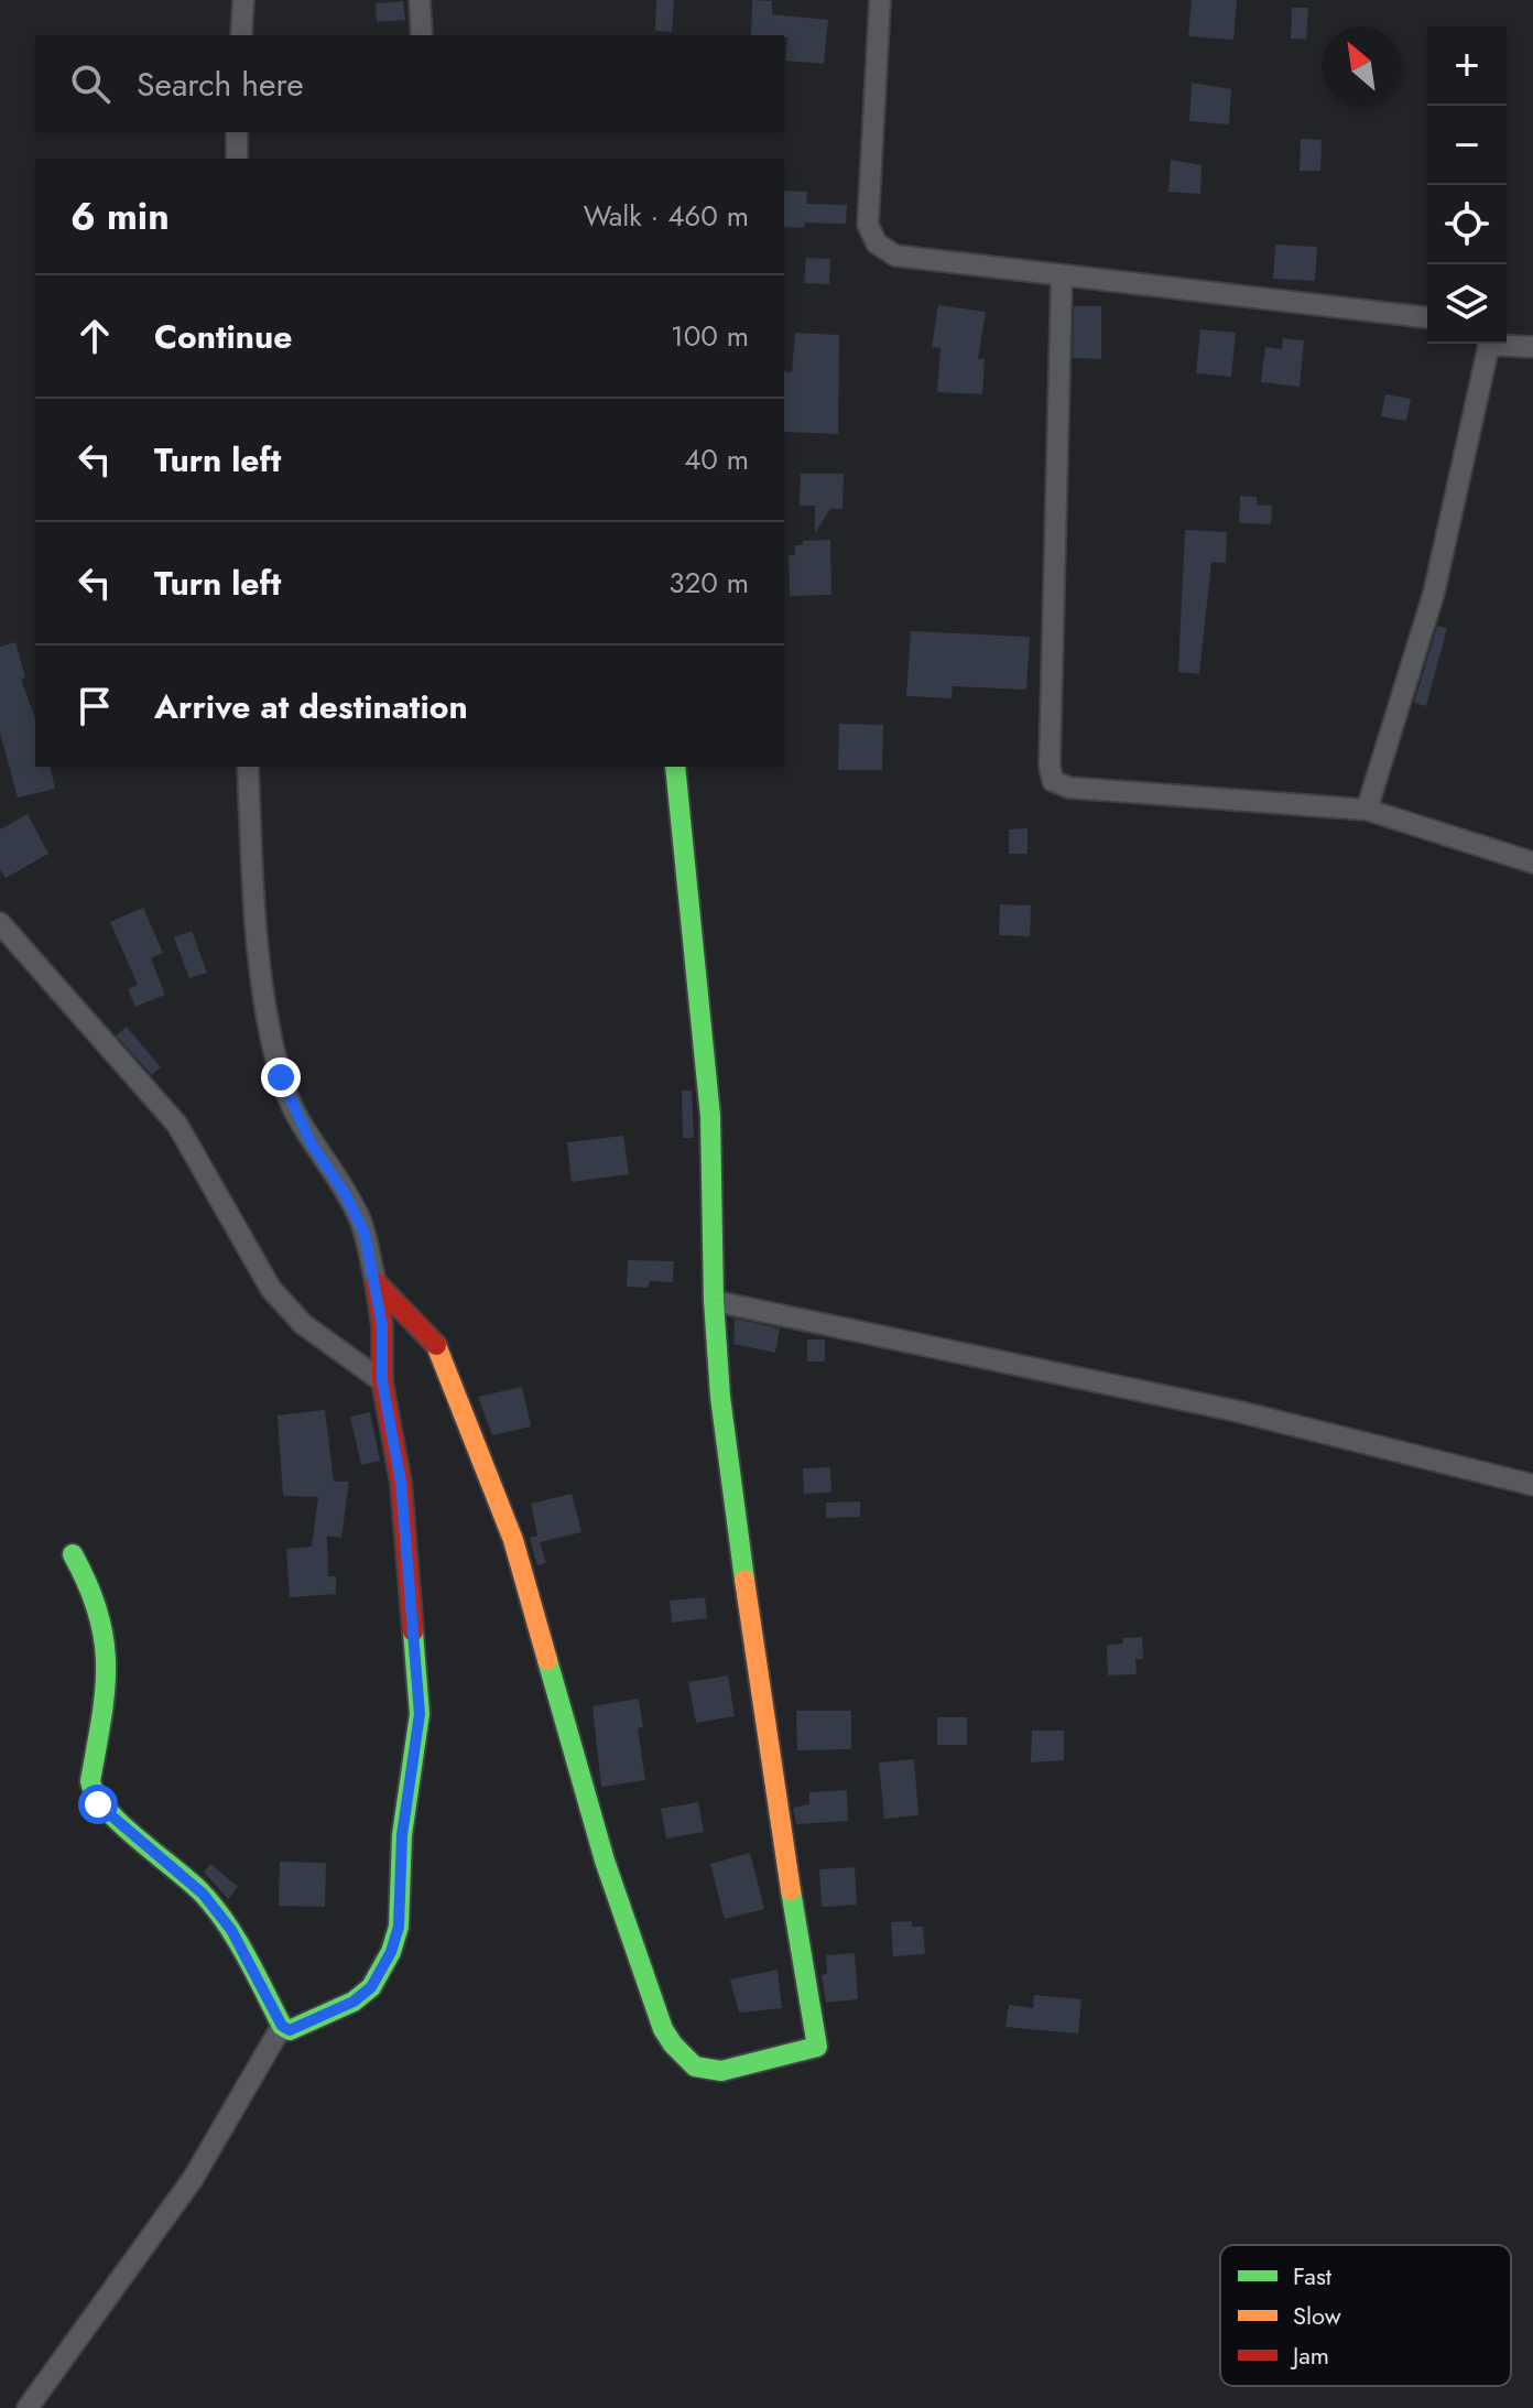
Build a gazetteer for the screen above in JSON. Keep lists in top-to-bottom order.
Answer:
{
  "legend": ["Fast", "Slow", "Jam"],
  "north": "top left",
  "page": {
    "map_buttons": ["+", "−"],
    "search": "Search here",
    "heading": ["6 min", "Walk · 460 m"],
    "list": [
      ["Continue", "100 m"],
      ["Turn left", "40 m"],
      ["Turn left", "320 m"],
      "Arrive at destination"
    ]
  }
}
